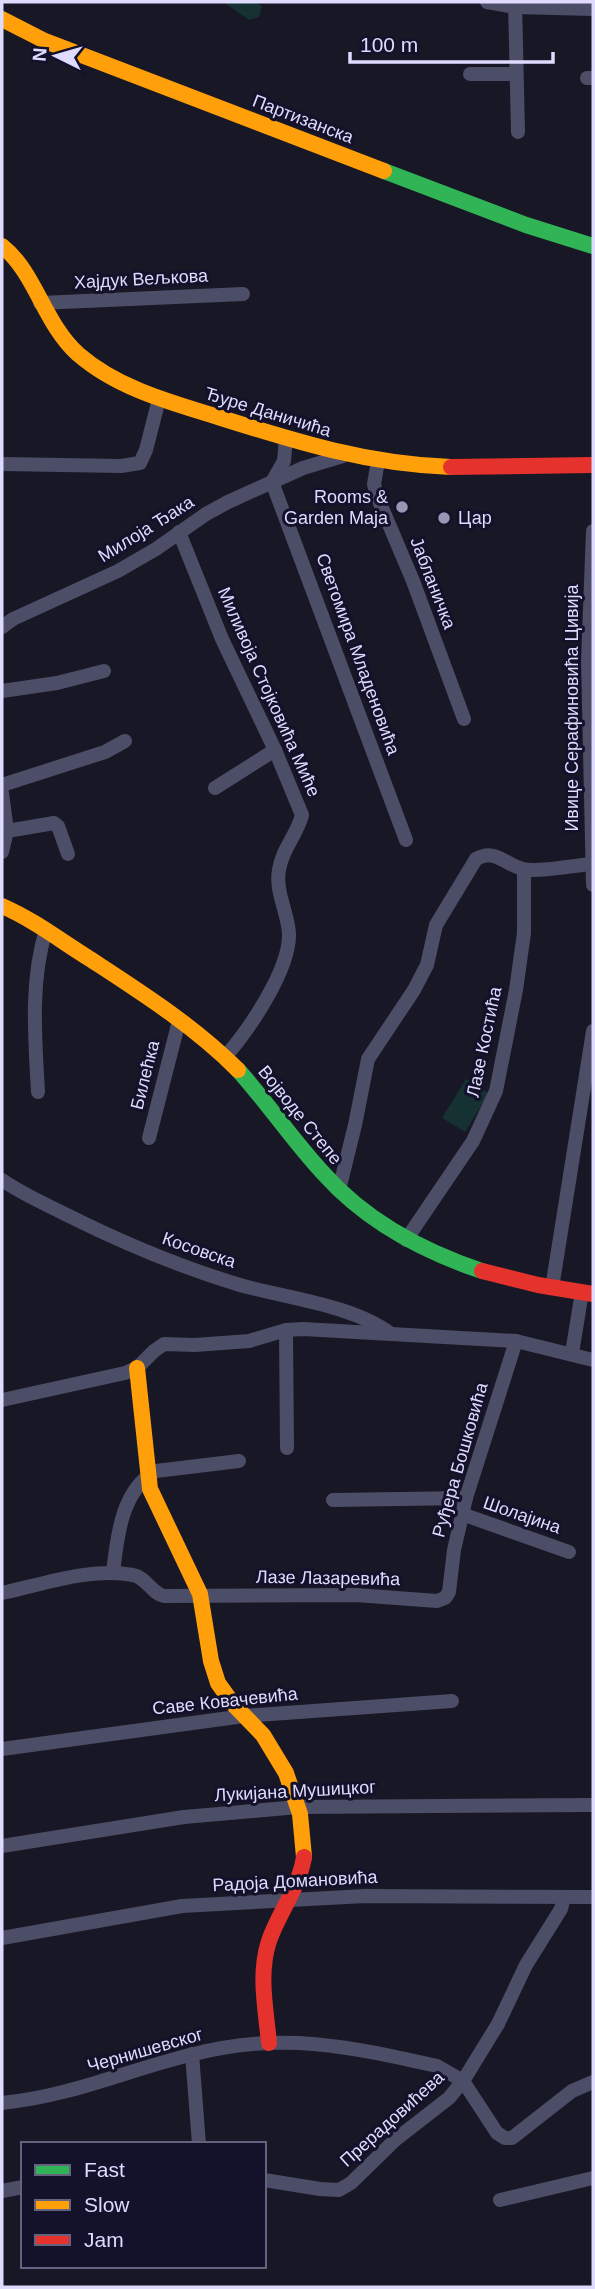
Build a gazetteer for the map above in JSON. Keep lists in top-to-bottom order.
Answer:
{
  "streets": {
    "street": [
      "Партизанска",
      "Хајдук Вељкова",
      "Ђуре Даничића",
      "Милоја Ђака",
      "Јабланичка",
      "Светомира Младеновића",
      "Миливоја Стојковића Миће",
      "Ивице Серафиновића Цивија",
      "Лазе Костића",
      "Билећка",
      "Војводе Степе",
      "Косовска",
      "Руђера Бошковића",
      "Шолајина",
      "Лазе Лазаревића",
      "Саве Ковачевића",
      "Лукијана Мушицког",
      "Радоја Домановића",
      "Чернишевског",
      "Прерадовићева"
    ]
  },
  "crossings": [
    ["Хајдук Вељкова", "Ђуре Даничића"],
    ["Ђуре Даничића", "Милоја Ђака"],
    ["Ђуре Даничића", "Јабланичка"],
    ["Милоја Ђака", "Светомира Младеновића"],
    ["Милоја Ђака", "Миливоја Стојковића Миће"],
    ["Миливоја Стојковића Миће", "Војводе Степе"],
    ["Лазе Костића", "Војводе Степе"],
    ["Билећка", "Војводе Степе"],
    ["Косовска", "Руђера Бошковића"],
    ["Руђера Бошковића", "Шолајина"],
    ["Руђера Бошковића", "Лазе Лазаревића"],
    ["Радоја Домановића", "Прерадовићева"],
    ["Чернишевског", "Прерадовићева"]
  ],
  "places": ["Rooms & Garden Maja", "Цар"],
  "legend": ["Fast", "Slow", "Jam"],
  "scale_bar": "100 m",
  "north": "left"
}
